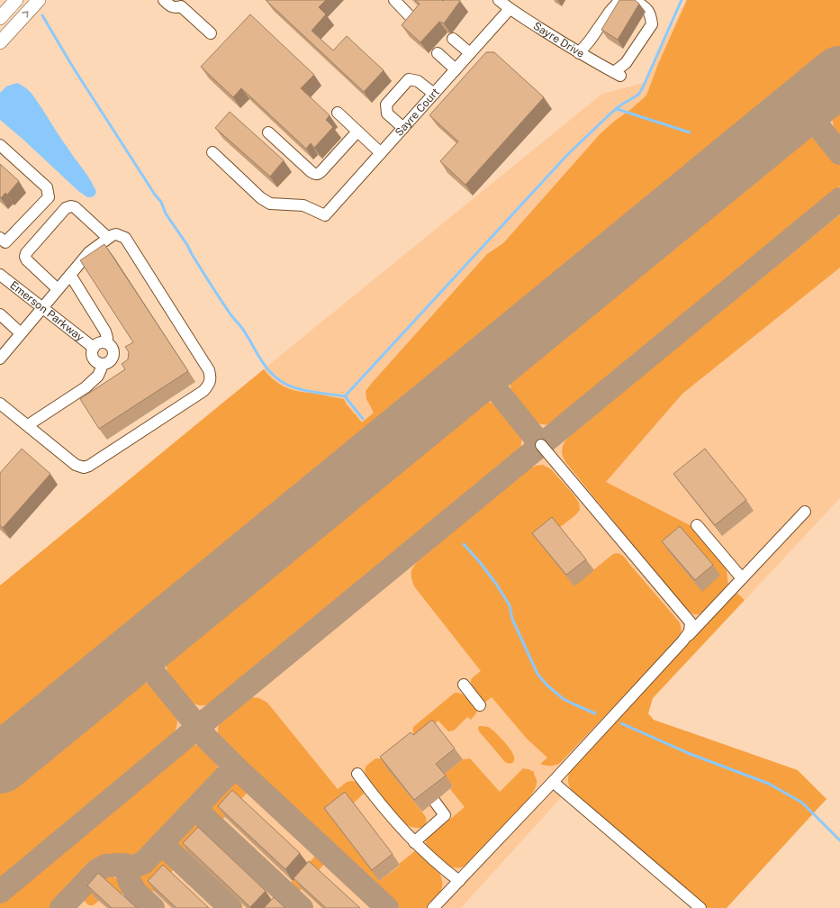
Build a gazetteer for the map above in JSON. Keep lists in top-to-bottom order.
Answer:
{
  "streets": {
    "street": ["Sayre Drive", "Sayre Court", "Emerson Parkway"]
  },
  "crossings": [
    ["Sayre Drive", "Sayre Court"]
  ]
}
